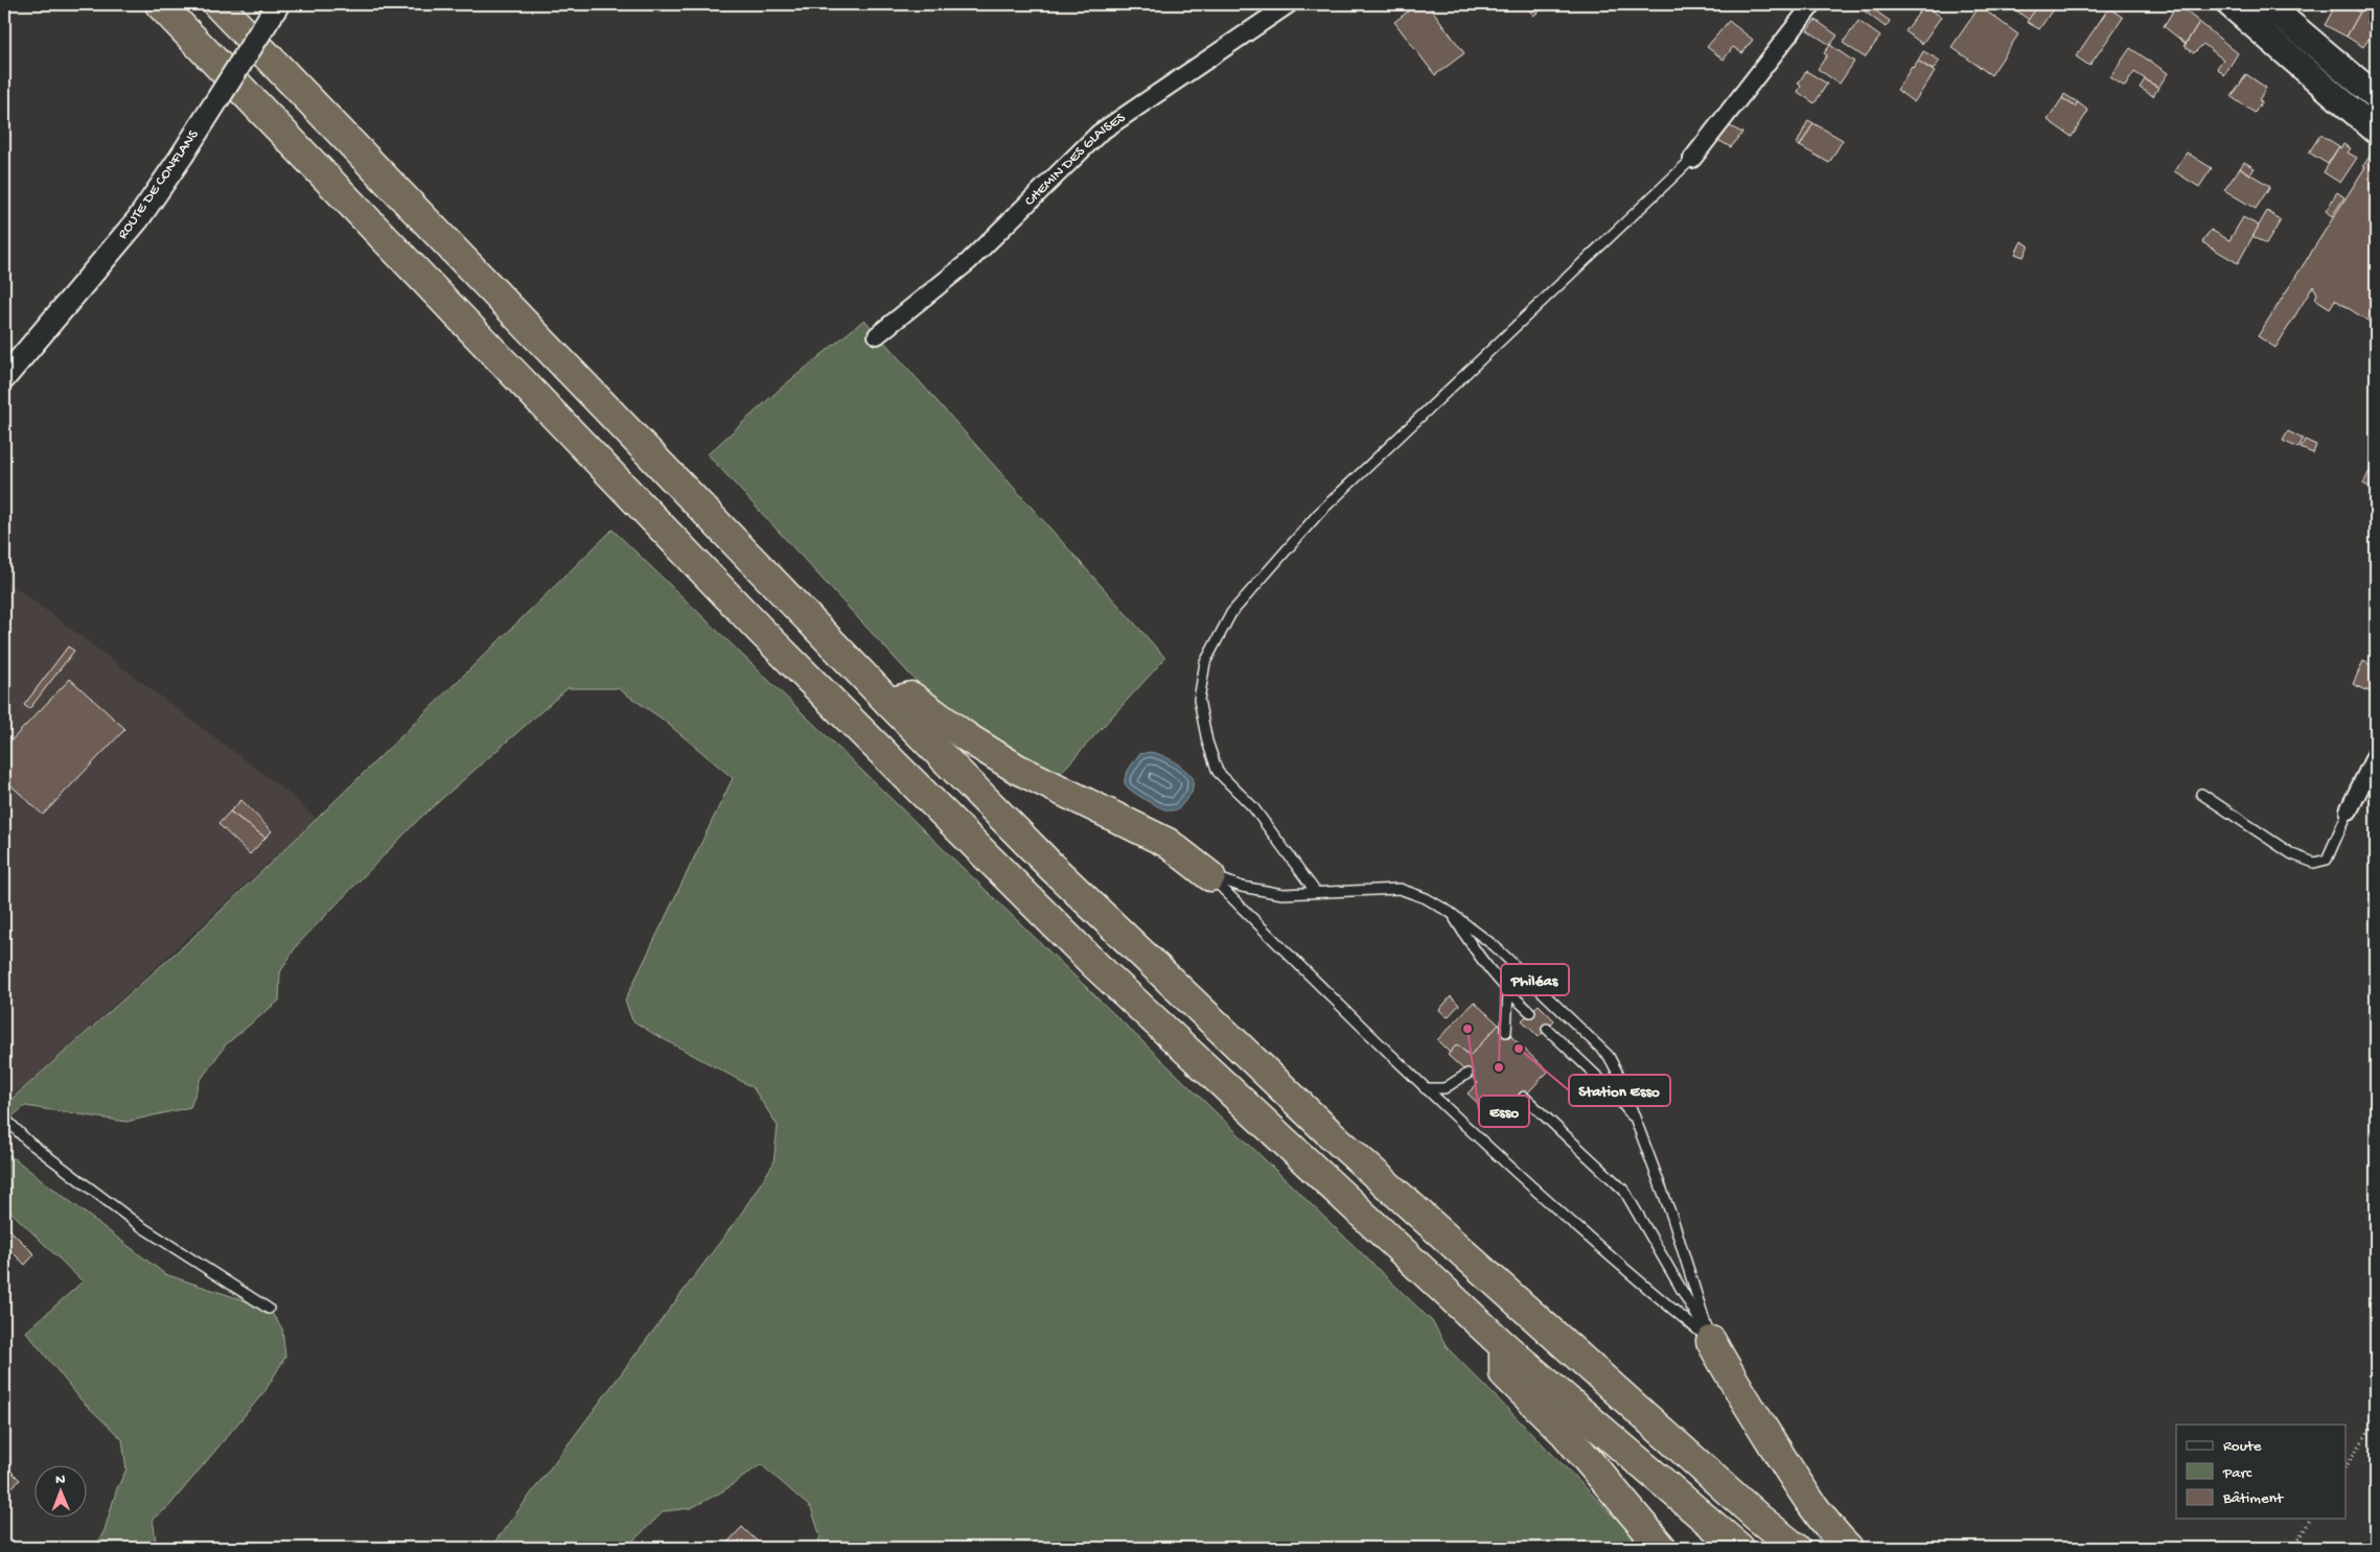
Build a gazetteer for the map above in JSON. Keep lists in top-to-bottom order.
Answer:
{
  "streets": {
    "street": ["CHEMIN DES GLAISES", "ROUTE DE CONFLANS"]
  },
  "places": ["Esso", "Station Esso", "Philéas"],
  "legend": ["Route", "Parc", "Bâtiment"],
  "north": "top"
}
